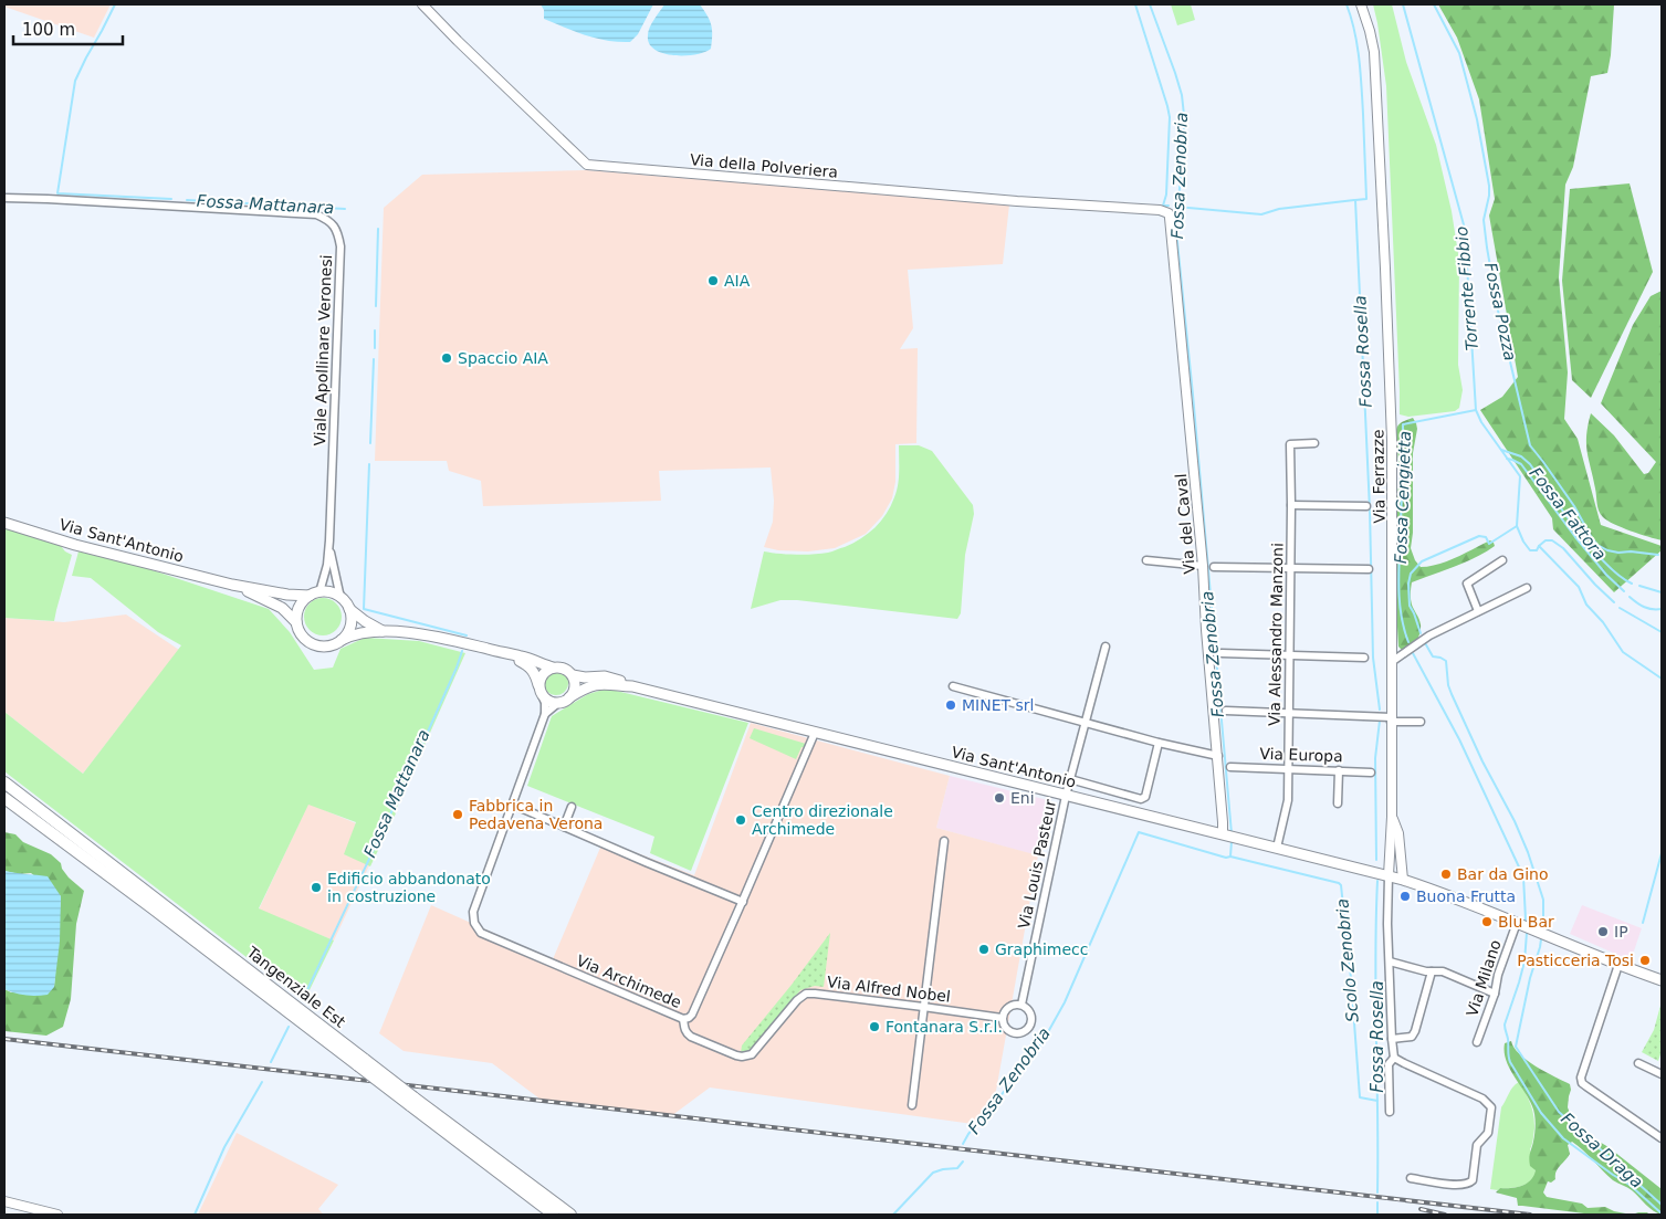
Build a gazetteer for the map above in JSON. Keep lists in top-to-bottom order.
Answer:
{
  "streets": {
    "highway": ["Tangenziale Est"],
    "main road": ["Via Sant'Antonio"],
    "street": [
      "Via della Polveriera",
      "Viale Apollinare Veronesi",
      "Via Ferrazze",
      "Via del Caval",
      "Via Alessandro Manzoni",
      "Via Europa",
      "Via Louis Pasteur",
      "Via Milano",
      "Via Archimede",
      "Via Alfred Nobel"
    ]
  },
  "crossings": [
    ["Via della Polveriera", "Via del Caval"],
    ["Viale Apollinare Veronesi", "Via Sant'Antonio"],
    ["Via del Caval", "Via Sant'Antonio"],
    ["Via Sant'Antonio", "Via Alessandro Manzoni"],
    ["Via Sant'Antonio", "Via Louis Pasteur"],
    ["Via Sant'Antonio", "Via Milano"],
    ["Via Sant'Antonio", "Via Archimede"],
    ["Via Alessandro Manzoni", "Via Europa"],
    ["Via Louis Pasteur", "Via Alfred Nobel"],
    ["Via Archimede", "Via Alfred Nobel"]
  ],
  "water": [
    "Fossa Zenobria",
    "Fossa Mattanara",
    "Torrente Fibbio",
    "Fossa Pozza",
    "Fossa Rosella",
    "Fossa Cengietta",
    "Fossa Fattora",
    "Scolo Zenobria",
    "Fossa Draga"
  ],
  "places": [
    "AIA",
    "Spaccio AIA",
    "MINET srl",
    "Eni",
    "Fabbrica in Pedavena Verona",
    "Centro direzionale Archimede",
    "Bar da Gino",
    "Edificio abbandonato in costruzione",
    "Buona Frutta",
    "Blu Bar",
    "IP",
    "Graphimecc",
    "Pasticceria Tosi",
    "Fontanara S.r.l."
  ],
  "scale_bar": "100 m"
}
